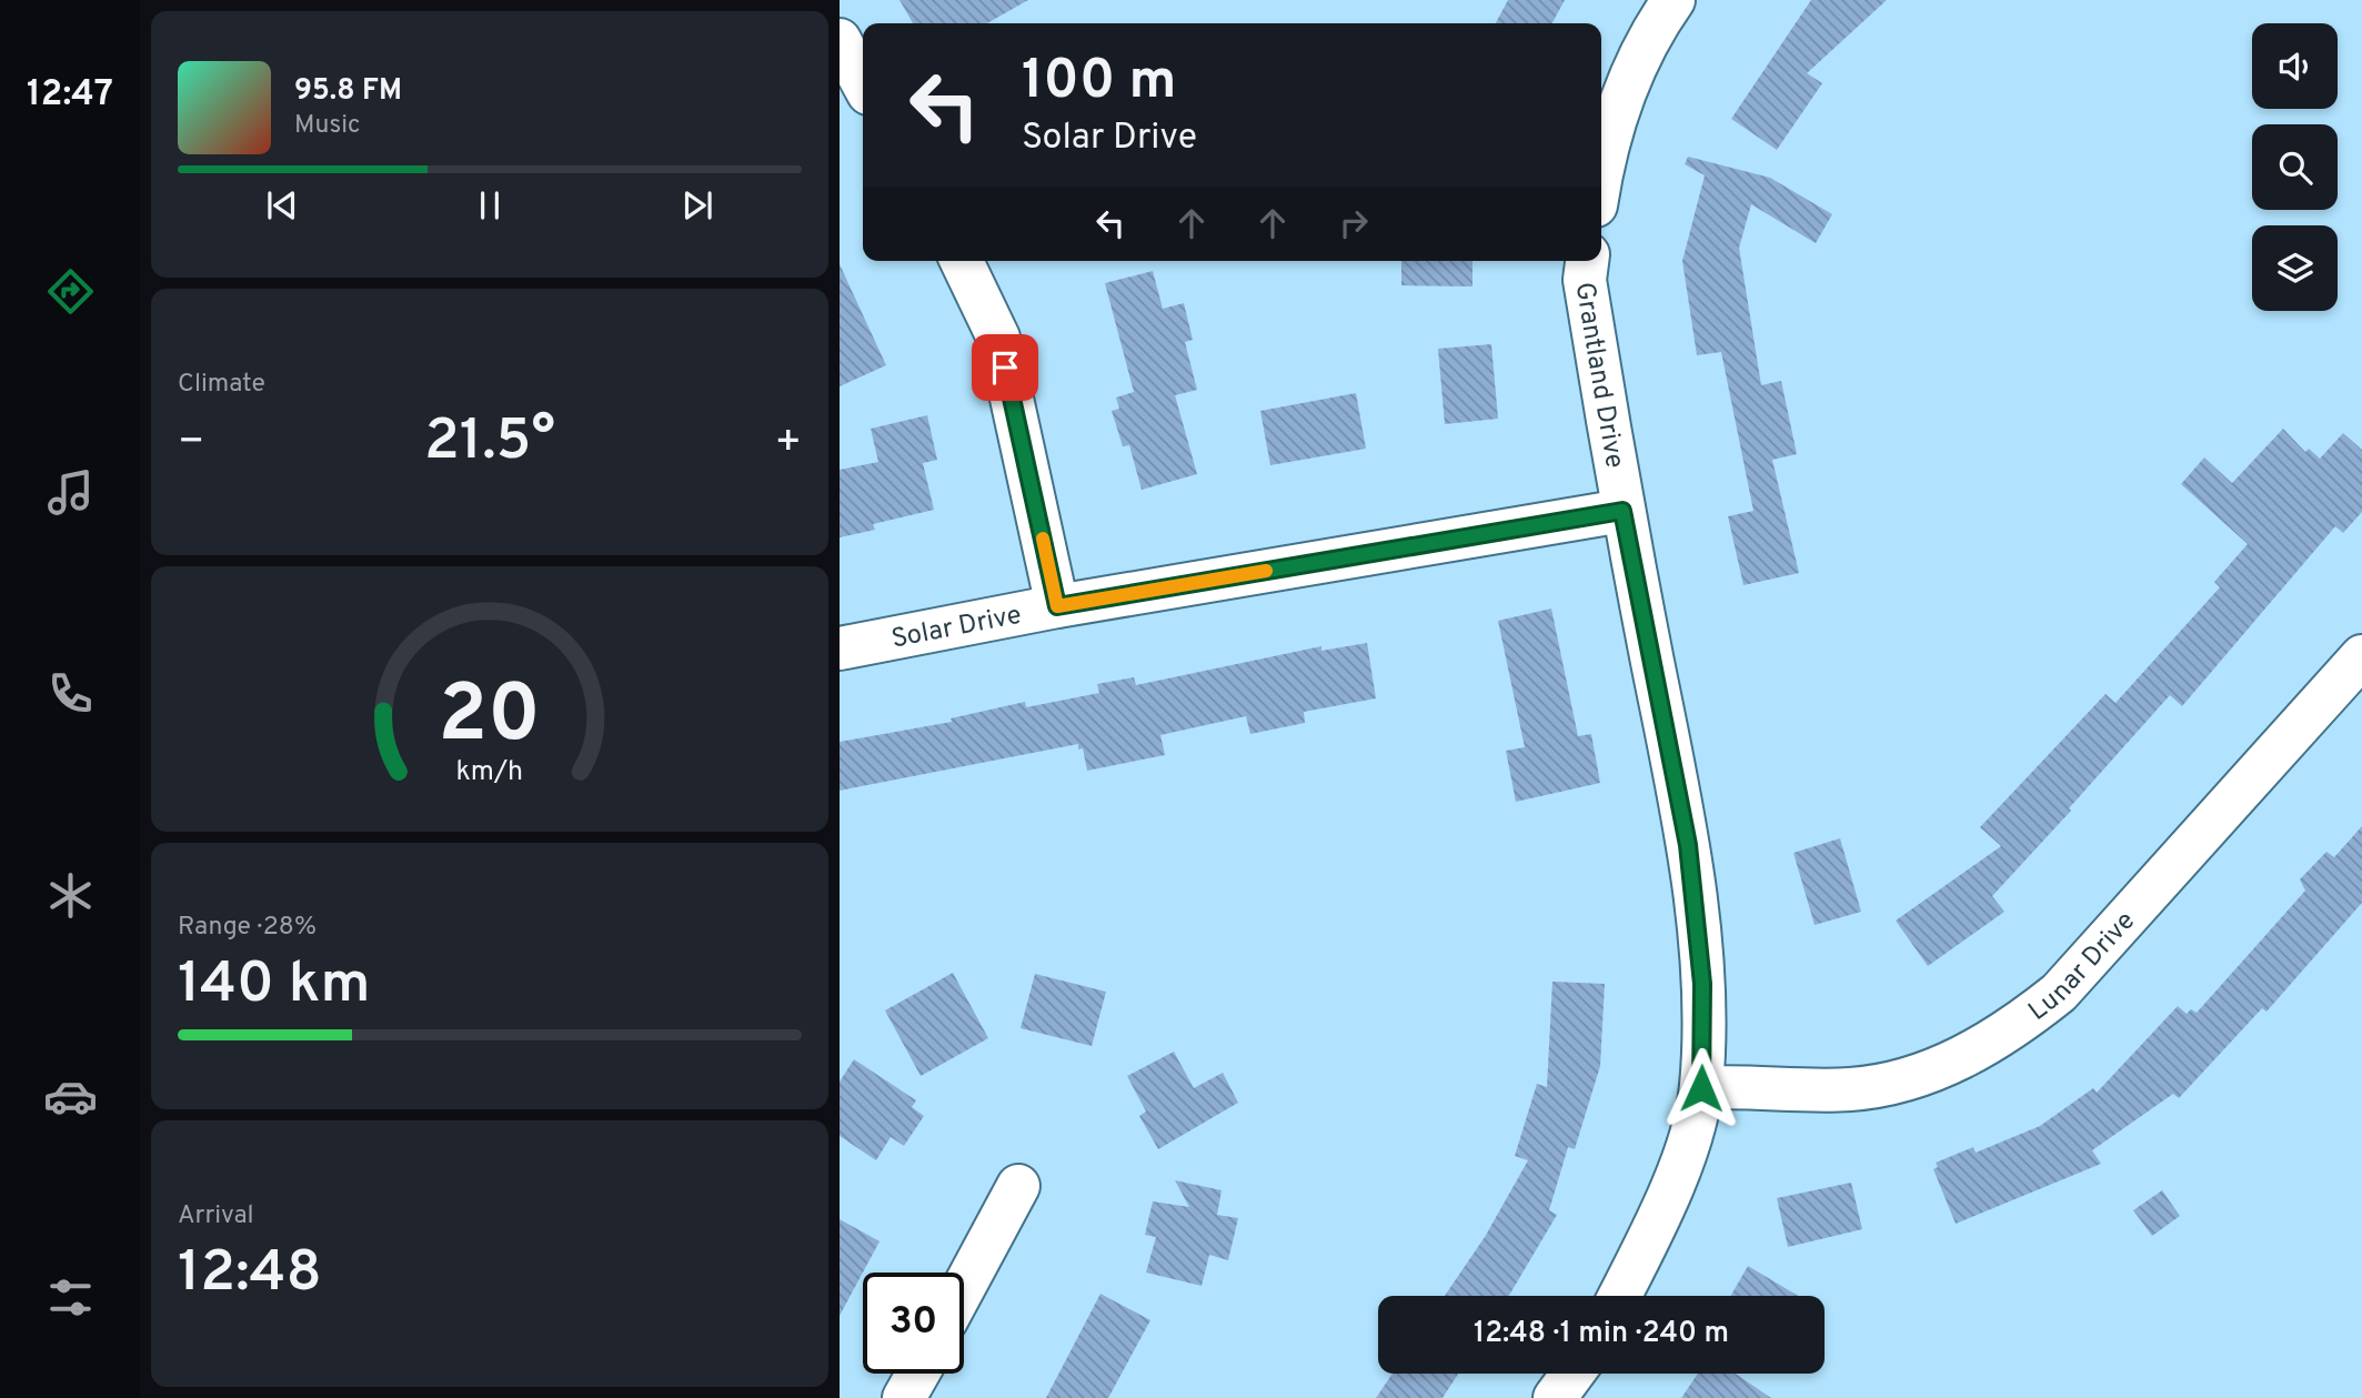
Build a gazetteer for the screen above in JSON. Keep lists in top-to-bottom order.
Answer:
{
  "streets": {
    "street": ["Grantland Drive", "Solar Drive", "Lunar Drive"]
  },
  "crossings": [
    ["Grantland Drive", "Solar Drive"],
    ["Grantland Drive", "Lunar Drive"]
  ],
  "page": {
    "tabs": "12:47",
    "turn": ["100 m", "Solar Drive"],
    "song": ["95.8 FM", "Music"],
    "tile": [
      "Climate",
      ["Range · 28%", "140 km"],
      ["Arrival", "12:48"]
    ],
    "heat": ["−", "21.5°", "+"],
    "limit": "30",
    "trip": "12:48 · 1 min · 240 m",
    "gauge": ["20", "km/h"]
  }
}
